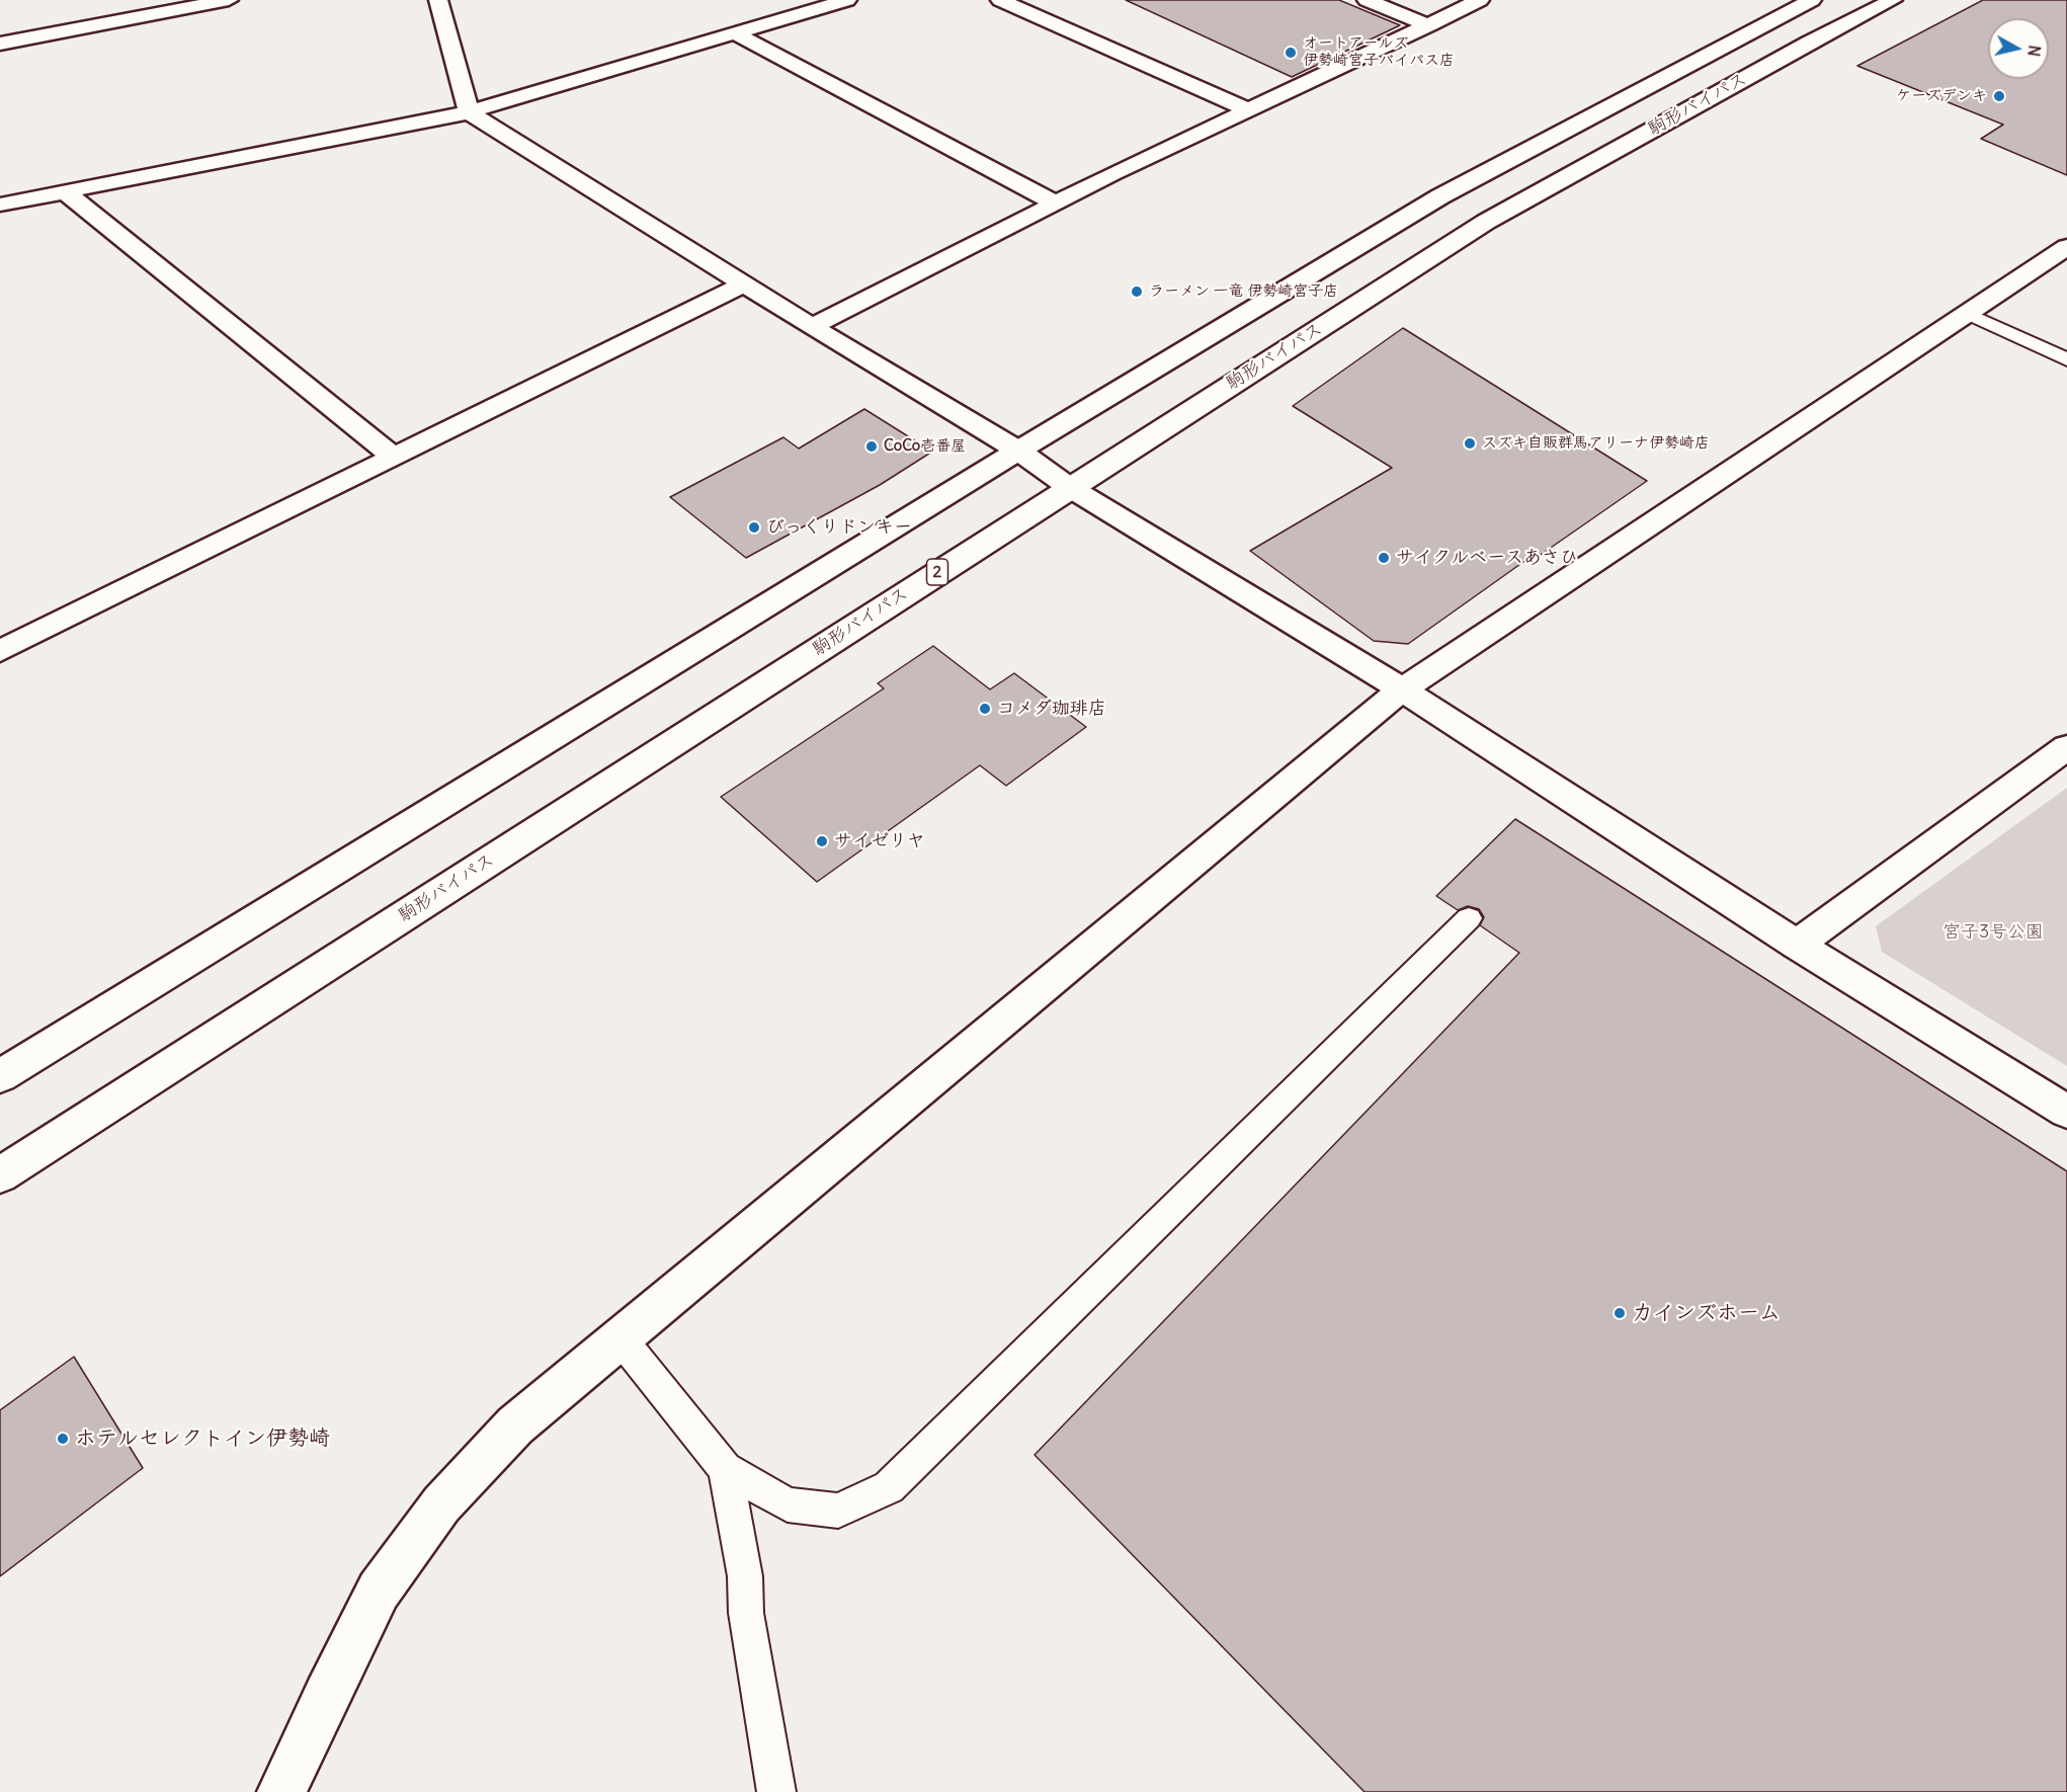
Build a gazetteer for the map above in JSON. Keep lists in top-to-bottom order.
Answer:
{
  "streets": {
    "street": ["駒形バイパス", "2"]
  },
  "parks": ["宮子3号公園"],
  "places": [
    "オートアールズ 伊勢崎宮子バイパス店",
    "ケーズデンキ",
    "ラーメン 一竜 伊勢崎宮子店",
    "スズキ自販群馬アリーナ伊勢崎店",
    "CoCo壱番屋",
    "びっくりドンキー",
    "サイクルベースあさひ",
    "コメダ珈琲店",
    "サイゼリヤ",
    "カインズホーム",
    "ホテルセレクトイン伊勢崎"
  ],
  "north": "right"
}
